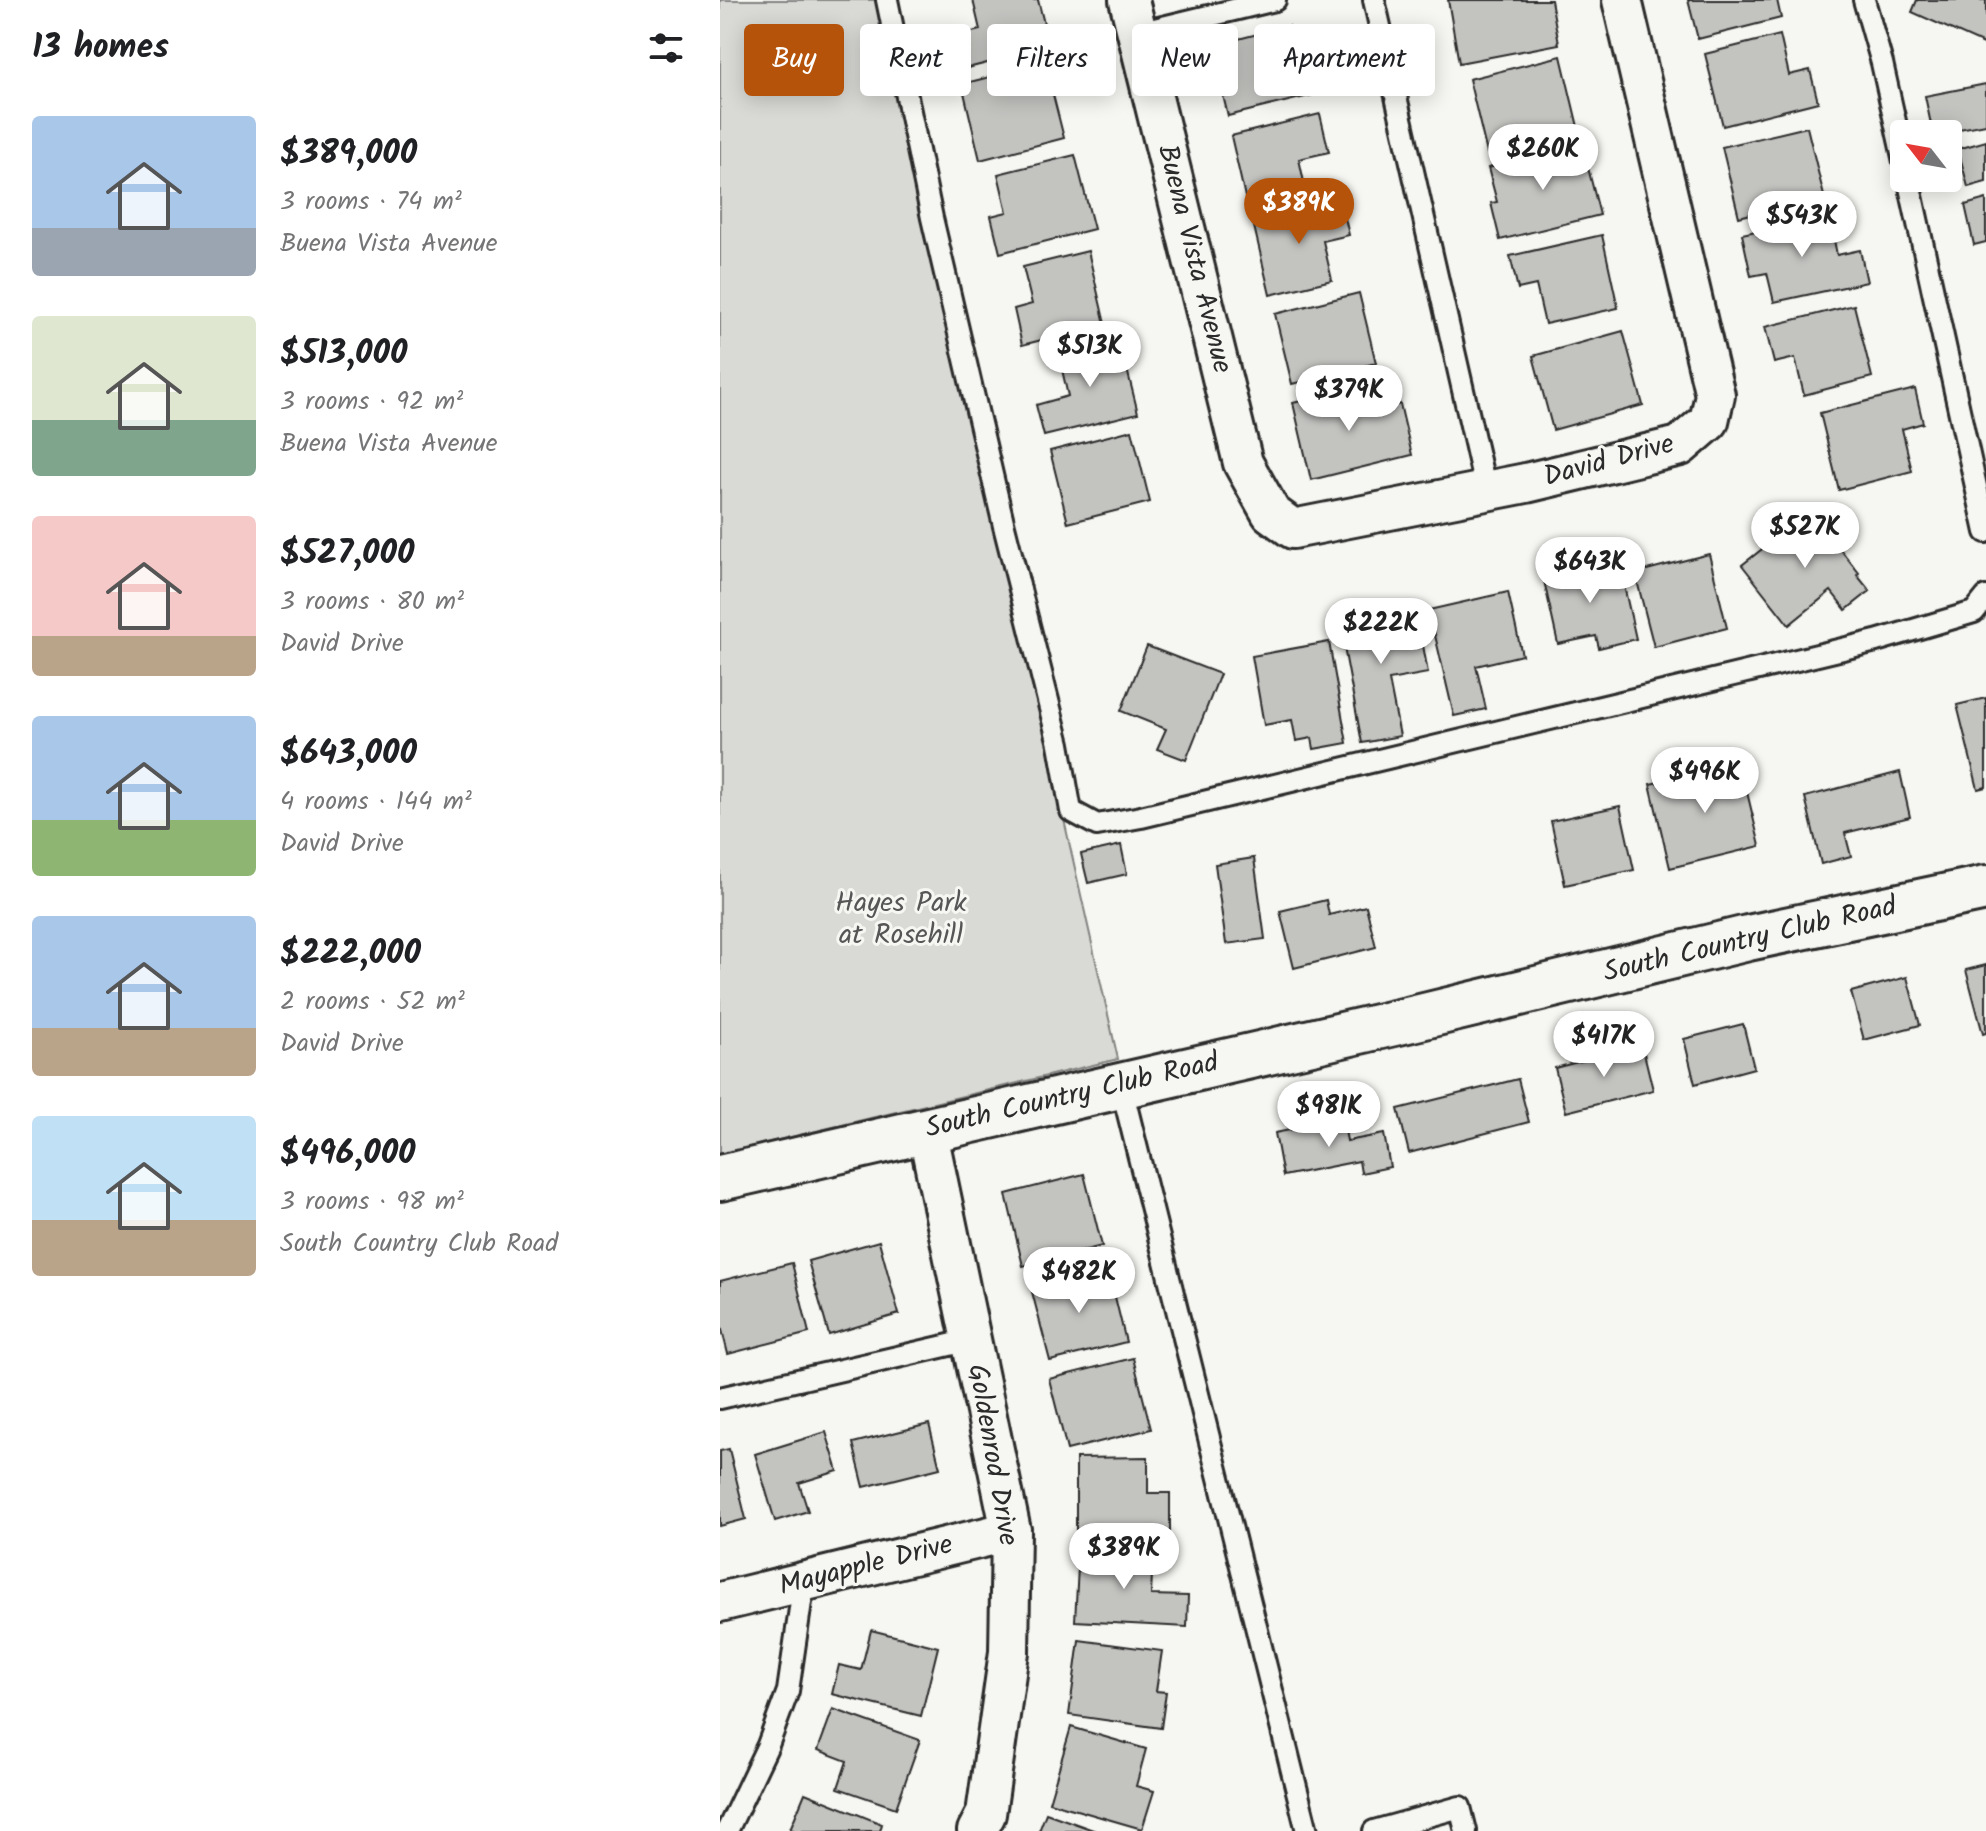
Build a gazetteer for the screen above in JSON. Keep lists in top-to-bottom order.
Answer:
{
  "streets": {
    "street": [
      "Buena Vista Avenue",
      "David Drive",
      "South Country Club Road",
      "Goldenrod Drive",
      "Mayapple Drive"
    ]
  },
  "crossings": [
    ["Buena Vista Avenue", "David Drive"],
    ["South Country Club Road", "Goldenrod Drive"],
    ["Goldenrod Drive", "Mayapple Drive"]
  ],
  "parks": ["Hayes Park at Rosehill"],
  "north": "top left",
  "page": {
    "heading": "13 homes",
    "chip": [
      "Buy",
      "Rent",
      "Filters",
      "New",
      "Apartment"
    ],
    "list": [
      {
        "name": "$389,000",
        "note": "3 rooms · 74 m² · Buena Vista Avenue"
      },
      {
        "name": "$513,000",
        "note": "3 rooms · 92 m² · Buena Vista Avenue"
      },
      {
        "name": "$527,000",
        "note": "3 rooms · 80 m² · David Drive"
      },
      {
        "name": "$643,000",
        "note": "4 rooms · 144 m² · David Drive"
      },
      {
        "name": "$222,000",
        "note": "2 rooms · 52 m² · David Drive"
      },
      {
        "name": "$496,000",
        "note": "3 rooms · 98 m² · South Country Club Road"
      }
    ],
    "price": [
      "$260K",
      "$389K",
      "$543K",
      "$513K",
      "$379K",
      "$527K",
      "$643K",
      "$222K",
      "$496K",
      "$417K",
      "$981K",
      "$482K",
      "$389K"
    ]
  }
}
